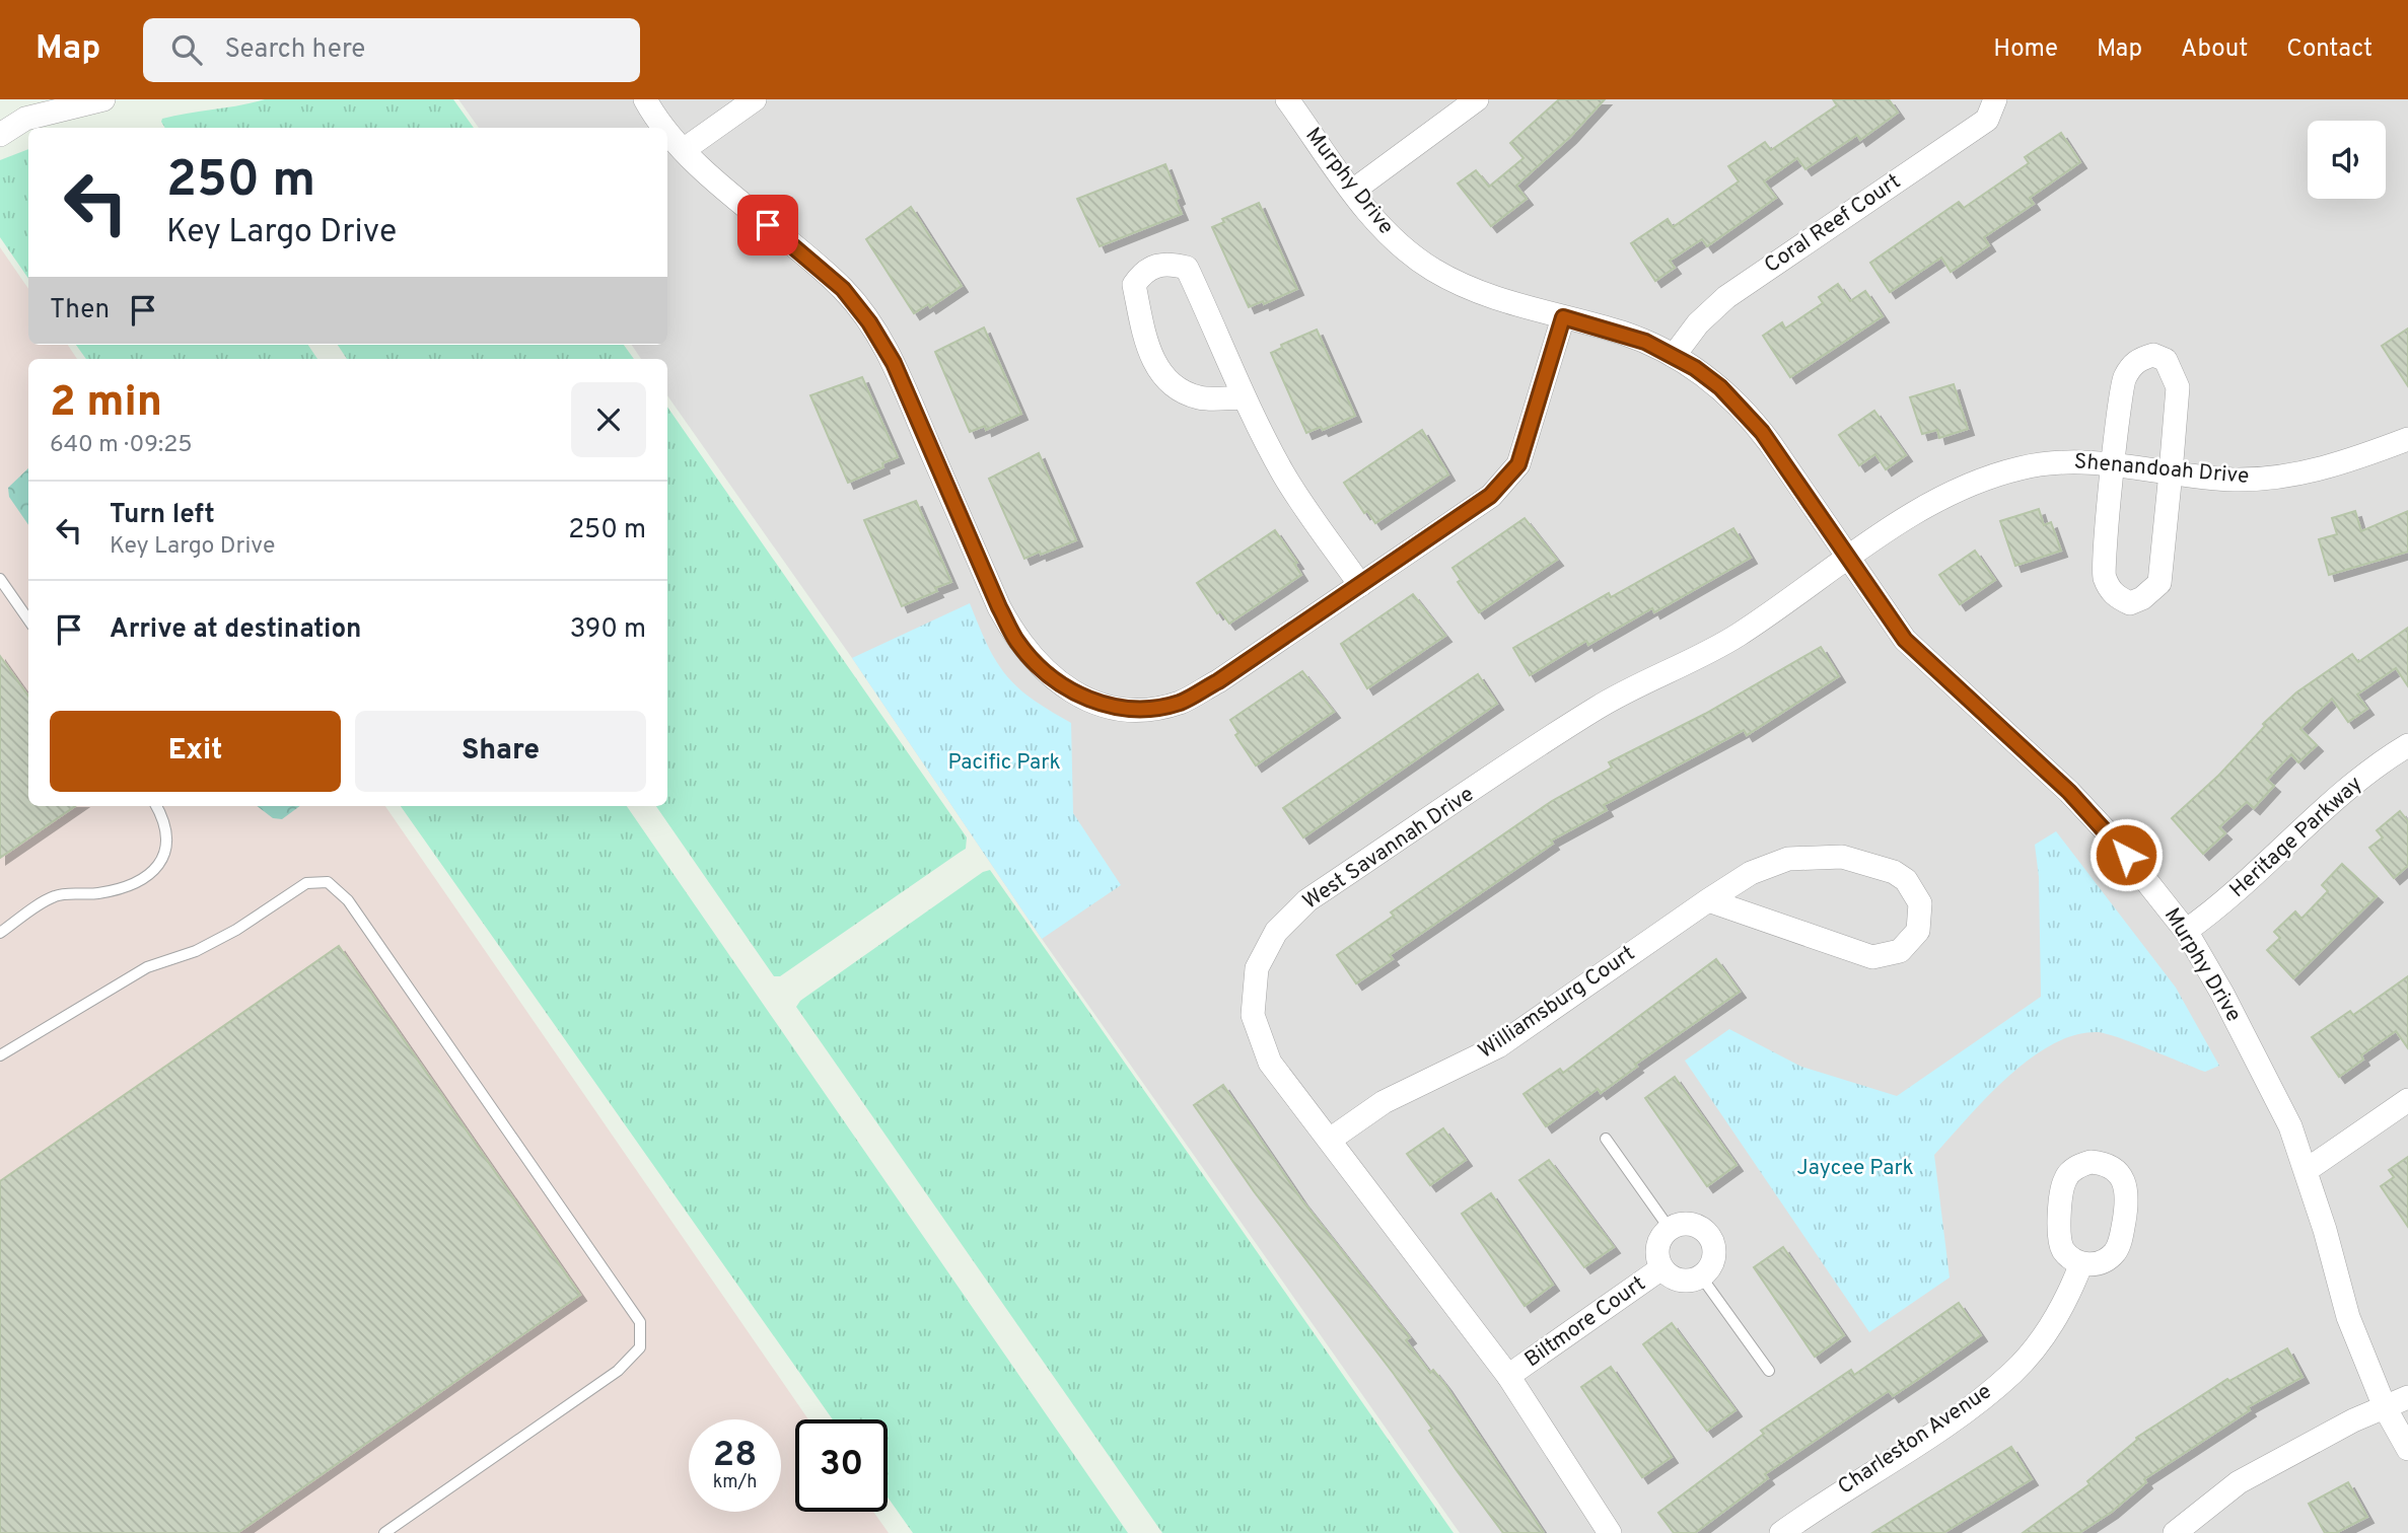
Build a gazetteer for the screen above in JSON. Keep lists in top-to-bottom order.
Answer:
{
  "streets": {
    "street": [
      "Murphy Drive",
      "Coral Reef Court",
      "Shenandoah Drive",
      "Heritage Parkway",
      "West Savannah Drive",
      "Williamsburg Court",
      "Biltmore Court",
      "Charleston Avenue"
    ]
  },
  "crossings": [
    ["Murphy Drive", "Coral Reef Court"],
    ["Murphy Drive", "Shenandoah Drive"],
    ["Murphy Drive", "Heritage Parkway"],
    ["Murphy Drive", "West Savannah Drive"],
    ["Shenandoah Drive", "West Savannah Drive"],
    ["West Savannah Drive", "Williamsburg Court"],
    ["West Savannah Drive", "Biltmore Court"]
  ],
  "parks": ["Pacific Park", "Jaycee Park"],
  "page": {
    "header": "Map",
    "search": "Search here",
    "nav": [
      "Home",
      "Map",
      "About",
      "Contact"
    ],
    "turn": ["250 m", "Key Largo Drive"],
    "then": "Then",
    "heading": ["2 min", "640 m · 09:25"],
    "list": [
      {
        "name": "Turn left",
        "note": "Key Largo Drive",
        "value": "250 m"
      },
      {
        "name": "Arrive at destination",
        "value": "390 m"
      }
    ],
    "buttons": ["Exit", "Share"],
    "speed": "28 km/h",
    "limit": "30"
  }
}
